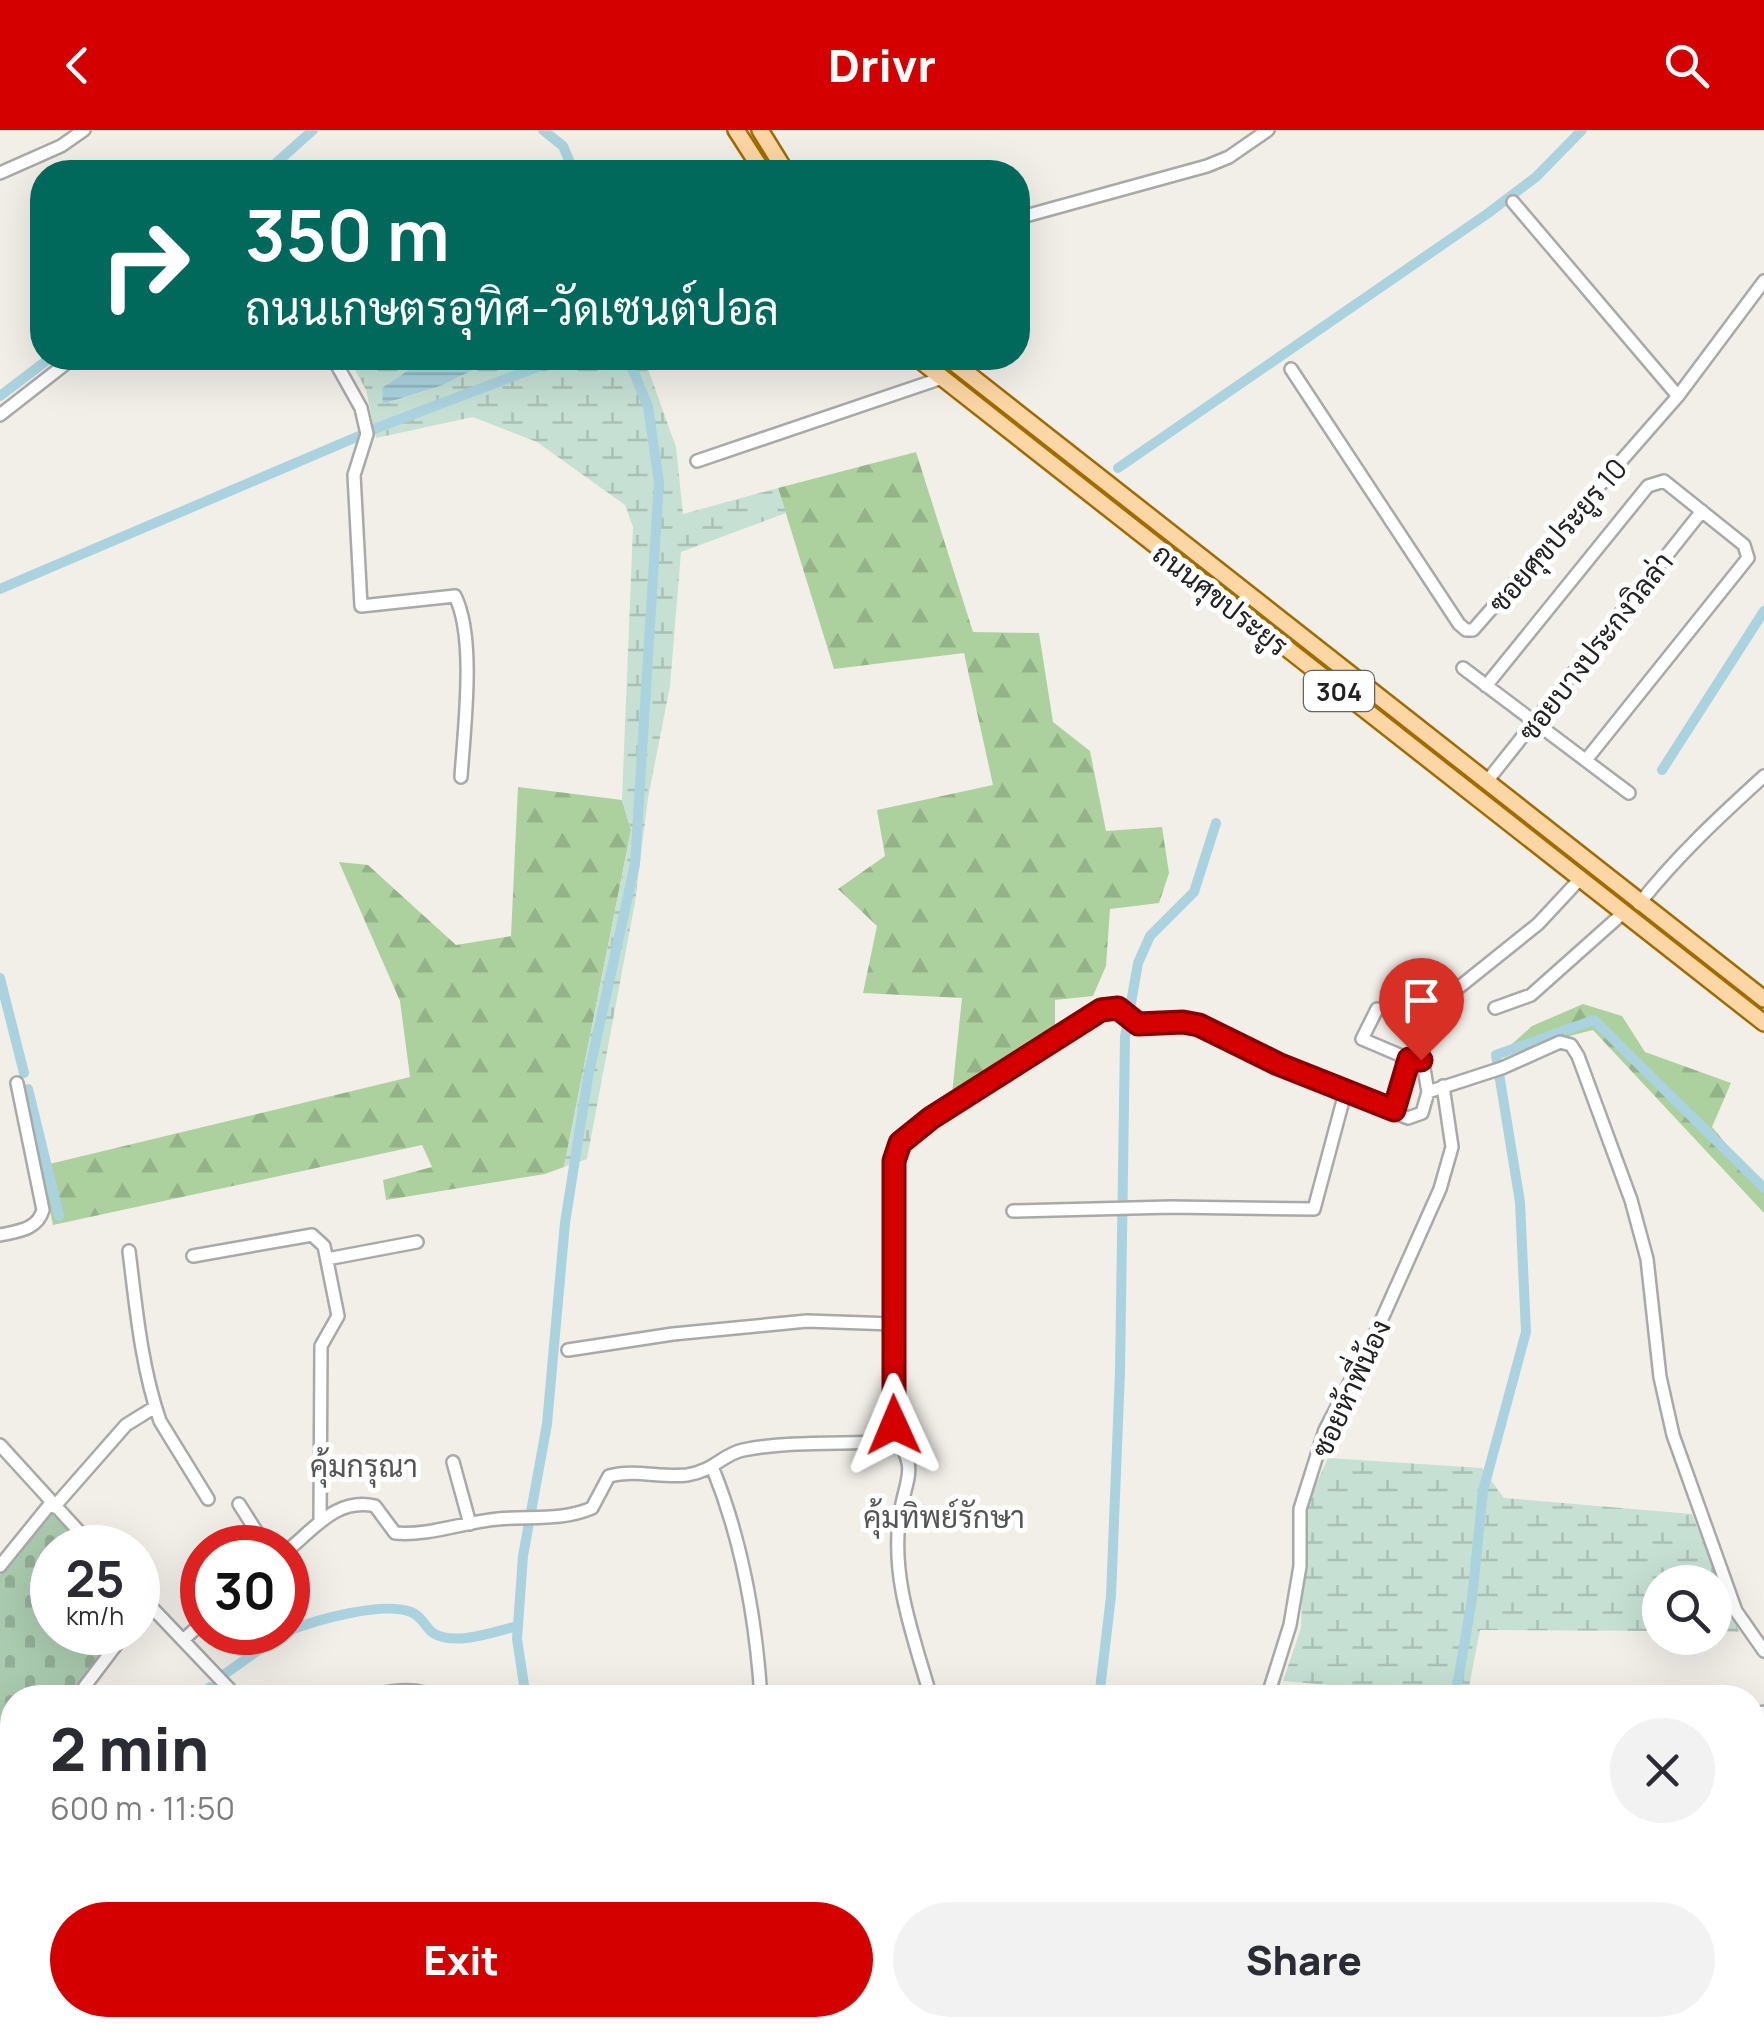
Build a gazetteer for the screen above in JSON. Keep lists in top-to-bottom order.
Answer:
{
  "streets": {
    "main road": ["ถนนศุขประยูร", "304"],
    "street": ["ซอยศุขประยูร 10", "ซอยบางประกงวิลล่า", "ซอยห้าพี่น้อง"]
  },
  "crossings": [
    ["ถนนศุขประยูร", "ซอยบางประกงวิลล่า"]
  ],
  "districts": ["คุ้มกรุณา", "คุ้มทิพย์รักษา"],
  "page": {
    "header": "Drivr",
    "turn": ["350 m", "ถนนเกษตรอุทิศ-วัดเซนต์ปอล"],
    "speed": "25 km/h",
    "limit": "30",
    "heading": ["2 min", "600 m · 11:50"],
    "buttons": ["Exit", "Share"]
  }
}
